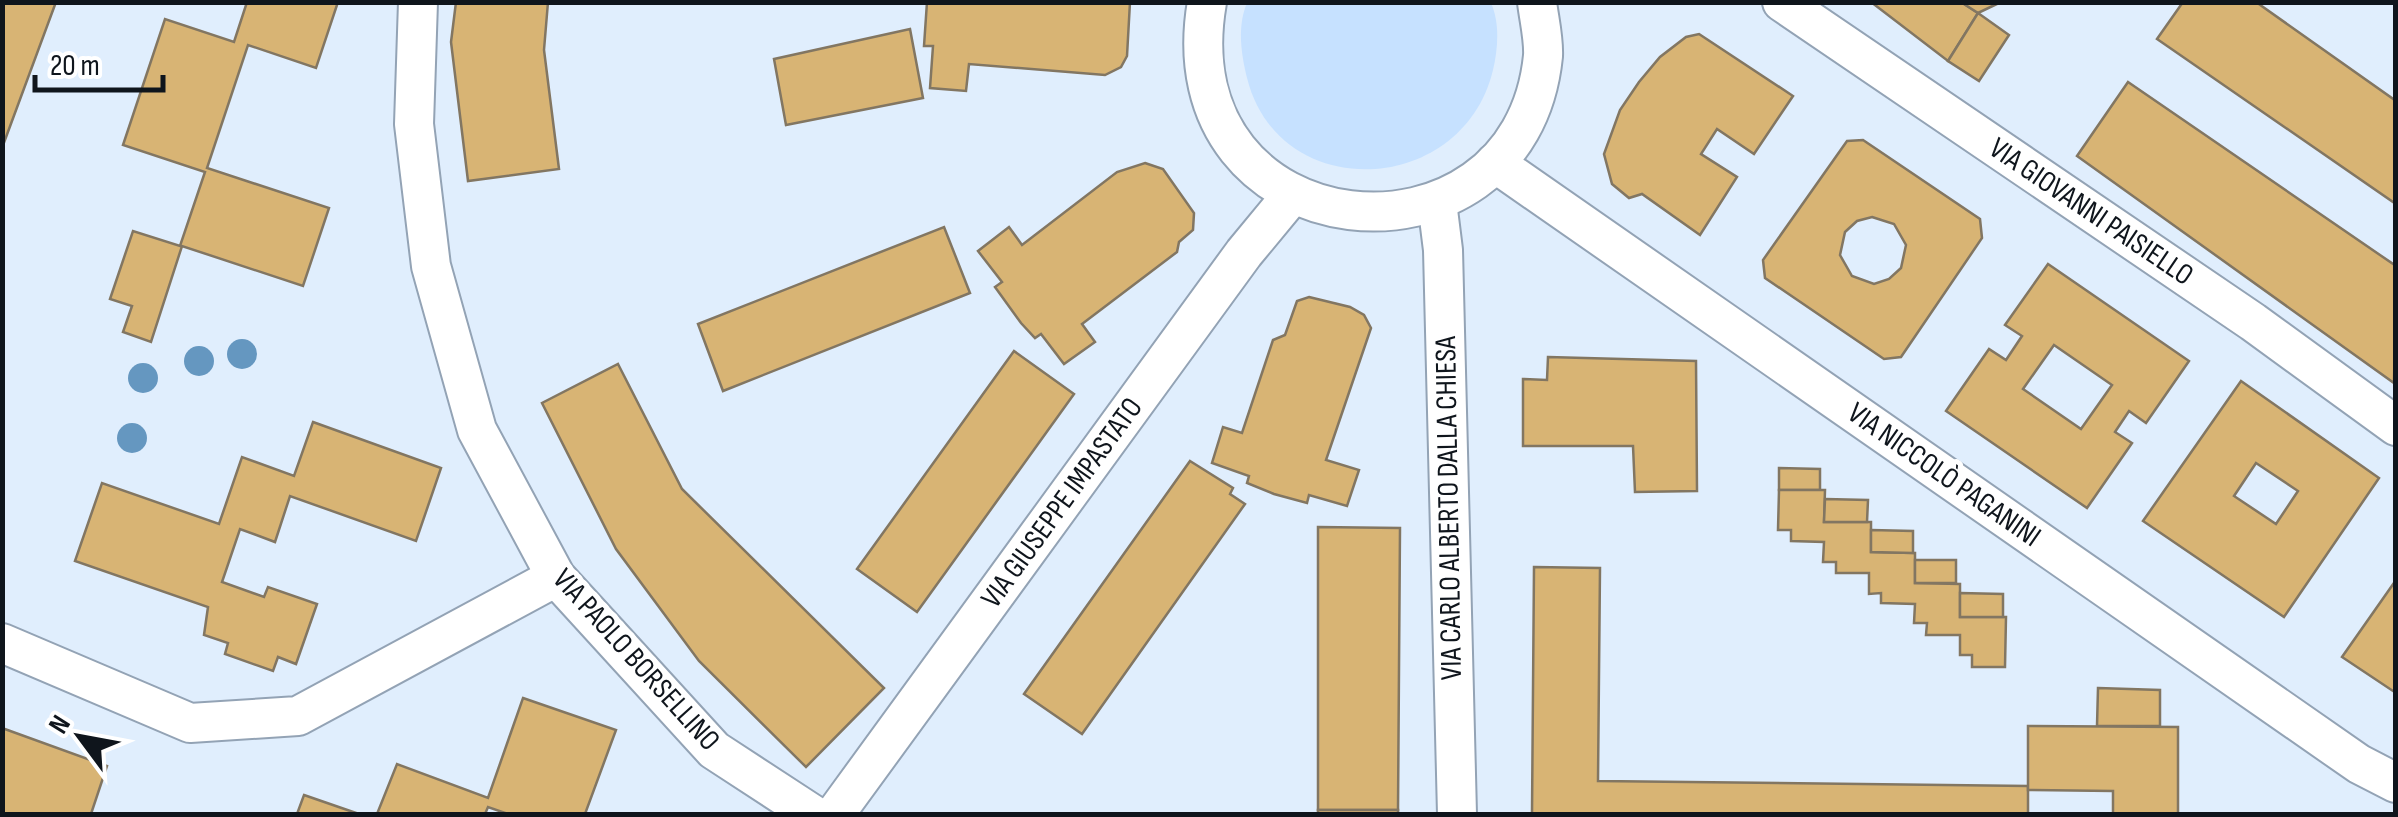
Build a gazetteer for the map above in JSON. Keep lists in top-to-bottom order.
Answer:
{
  "streets": {
    "street": [
      "VIA GIOVANNI PAISIELLO",
      "VIA NICCOLÒ PAGANINI",
      "VIA GIUSEPPE IMPASTATO",
      "VIA CARLO ALBERTO DALLA CHIESA",
      "VIA PAOLO BORSELLINO"
    ]
  },
  "scale_bar": "20 m",
  "north": "top left"
}
